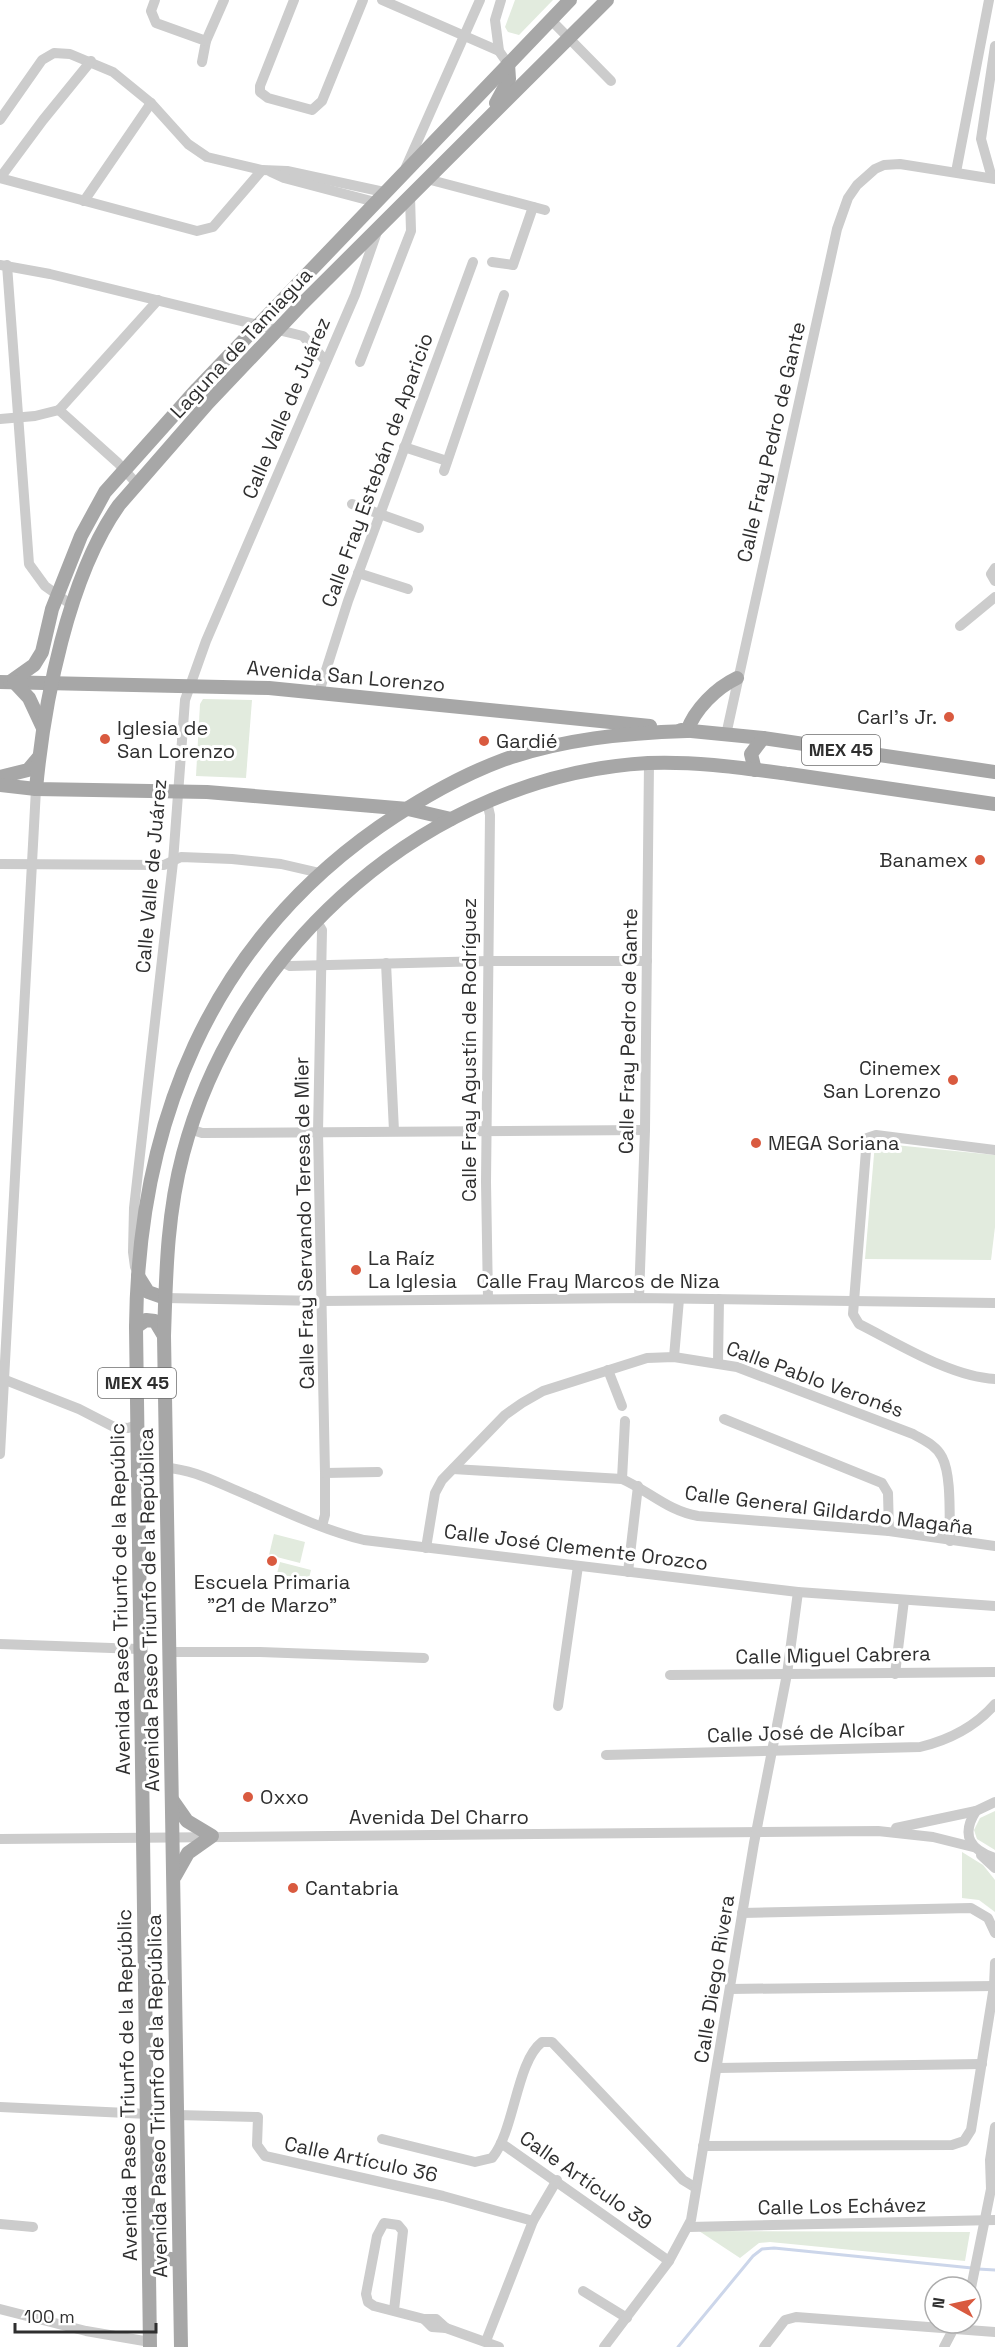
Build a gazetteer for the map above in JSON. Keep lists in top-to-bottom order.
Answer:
{
  "streets": {
    "main road": [
      "Laguna de Tamiagua",
      "Avenida San Lorenzo",
      "MEX 45",
      "Avenida Paseo Triunfo de la Repúblic",
      "Avenida Paseo Triunfo de la República"
    ],
    "street": [
      "Calle Valle de Juárez",
      "Calle Fray Pedro de Gante",
      "Calle Fray Estebán de Aparicio",
      "Calle Fray Agustín de Rodríguez",
      "Calle Fray Servando Teresa de Mier",
      "Calle Fray Marcos de Niza",
      "Calle Pablo Veronés",
      "Calle General Gildardo Magaña",
      "Calle José Clemente Orozco",
      "Calle Miguel Cabrera",
      "Calle José de Alcíbar",
      "Avenida Del Charro",
      "Calle Diego Rivera",
      "Calle Artículo 36",
      "Calle Artículo 39",
      "Calle Los Echávez"
    ]
  },
  "crossings": [
    ["Laguna de Tamiagua", "Calle Valle de Juárez"],
    ["Laguna de Tamiagua", "Avenida San Lorenzo"],
    ["Calle Valle de Juárez", "Avenida San Lorenzo"],
    ["Calle Valle de Juárez", "Avenida Paseo Triunfo de la Repúblic"],
    ["Calle Fray Pedro de Gante", "MEX 45"],
    ["Calle Fray Pedro de Gante", "Calle Fray Marcos de Niza"],
    ["Calle Fray Pedro de Gante", "Avenida Paseo Triunfo de la República"],
    ["Calle Fray Estebán de Aparicio", "Avenida San Lorenzo"],
    ["Avenida San Lorenzo", "MEX 45"],
    ["Avenida San Lorenzo", "Avenida Paseo Triunfo de la Repúblic"],
    ["MEX 45", "Avenida Paseo Triunfo de la Repúblic"],
    ["MEX 45", "Avenida Paseo Triunfo de la República"],
    ["Calle Fray Agustín de Rodríguez", "Calle Fray Marcos de Niza"],
    ["Calle Fray Agustín de Rodríguez", "Avenida Paseo Triunfo de la República"],
    ["Calle Fray Servando Teresa de Mier", "Calle Fray Marcos de Niza"],
    ["Calle Fray Servando Teresa de Mier", "Calle José Clemente Orozco"],
    ["Calle Fray Servando Teresa de Mier", "Avenida Paseo Triunfo de la República"],
    ["Calle Fray Marcos de Niza", "Avenida Paseo Triunfo de la República"],
    ["Calle Pablo Veronés", "Calle General Gildardo Magaña"],
    ["Calle Pablo Veronés", "Calle José Clemente Orozco"],
    ["Calle José Clemente Orozco", "Avenida Paseo Triunfo de la República"],
    ["Calle José Clemente Orozco", "Calle Diego Rivera"],
    ["Avenida Paseo Triunfo de la Repúblic", "Avenida Del Charro"],
    ["Avenida Paseo Triunfo de la República", "Avenida Del Charro"],
    ["Avenida Paseo Triunfo de la República", "Calle Artículo 36"],
    ["Calle Miguel Cabrera", "Calle Diego Rivera"],
    ["Calle José de Alcíbar", "Calle Diego Rivera"],
    ["Avenida Del Charro", "Calle Diego Rivera"],
    ["Calle Diego Rivera", "Calle Artículo 39"],
    ["Calle Diego Rivera", "Calle Los Echávez"]
  ],
  "places": [
    "Carl's Jr.",
    "Iglesia de San Lorenzo",
    "Gardié",
    "Banamex",
    "Cinemex San Lorenzo",
    "MEGA Soriana",
    "La Raíz La Iglesia",
    "Escuela Primaria \"21 de Marzo\"",
    "Oxxo",
    "Cantabria"
  ],
  "scale_bar": "100 m",
  "north": "left"
}
